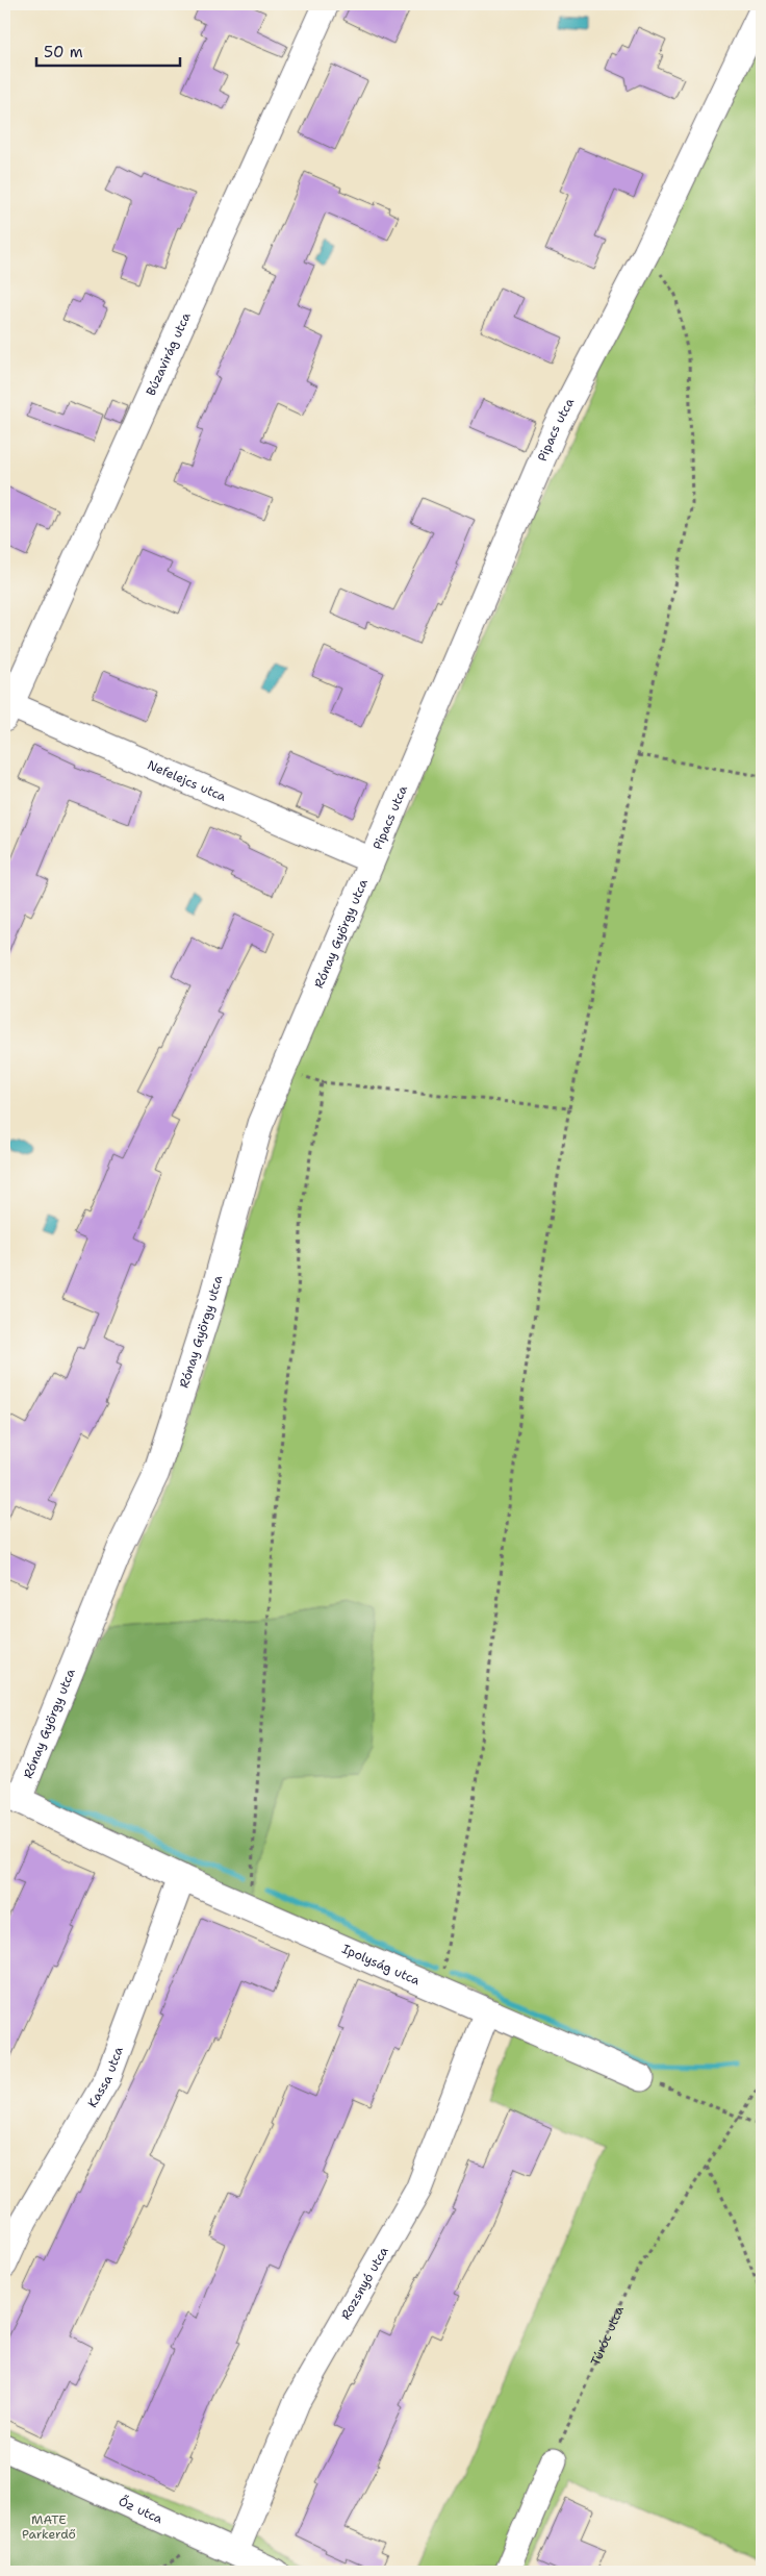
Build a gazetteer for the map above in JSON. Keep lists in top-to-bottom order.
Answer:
{
  "streets": {
    "street": [
      "Búzavirág utca",
      "Pipacs utca",
      "Nefelejcs utca",
      "Rónay György utca",
      "Ipolyság utca",
      "Kassa utca",
      "Rozsnyó utca",
      "Őz utca"
    ],
    "path": ["Túróc utca"]
  },
  "crossings": [
    ["Búzavirág utca", "Nefelejcs utca"],
    ["Pipacs utca", "Nefelejcs utca"],
    ["Pipacs utca", "Rónay György utca"],
    ["Nefelejcs utca", "Rónay György utca"],
    ["Rónay György utca", "Ipolyság utca"],
    ["Ipolyság utca", "Kassa utca"],
    ["Ipolyság utca", "Rozsnyó utca"],
    ["Rozsnyó utca", "Őz utca"]
  ],
  "parks": ["MATE Parkerdő"],
  "scale_bar": "50 m"
}
